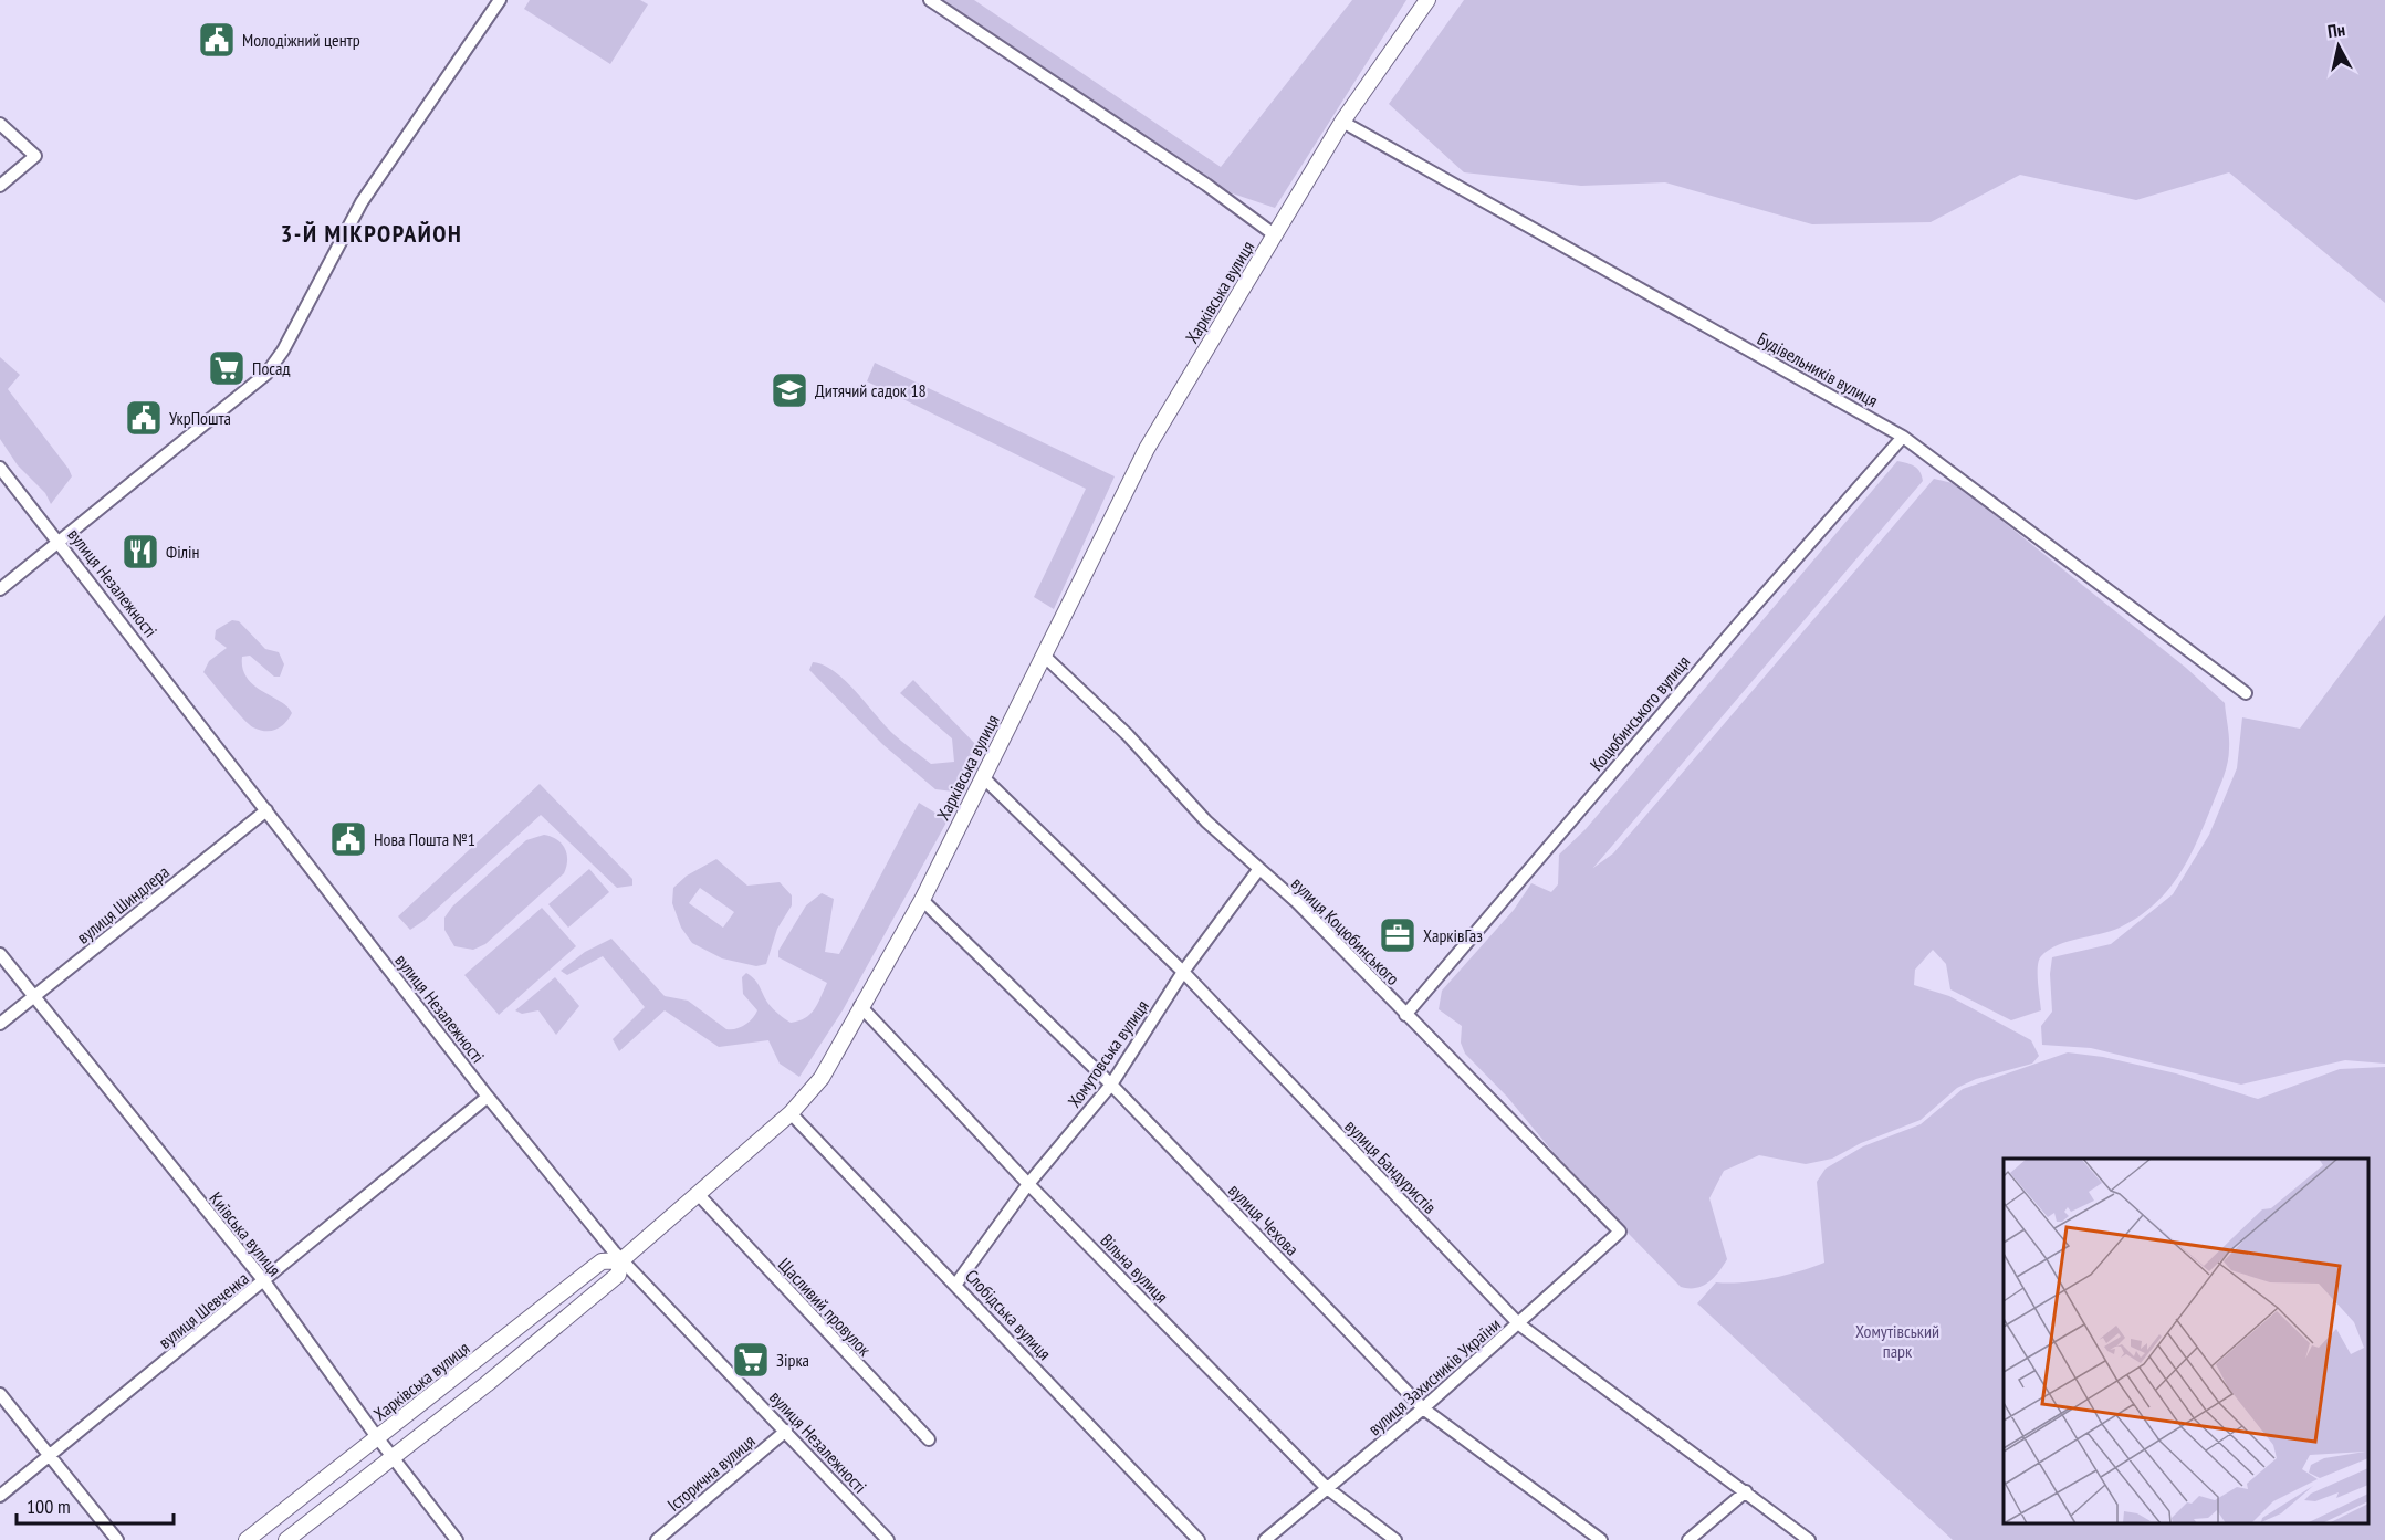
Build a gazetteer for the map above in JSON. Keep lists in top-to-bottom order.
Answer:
{
  "streets": {
    "street": [
      "Харківська вулиця",
      "Будівельників вулиця",
      "вулиця Незалежності",
      "Коцюбинського вулиця",
      "вулиця Шиндлера",
      "вулиця Коцюбинського",
      "Хомутовська вулиця",
      "вулиця Бандуристів",
      "вулиця Чехова",
      "Київська вулиця",
      "Вільна вулиця",
      "Щасливий провулок",
      "вулиця Шевченка",
      "Слобідська вулиця",
      "вулиця Захисників України",
      "Історична вулиця"
    ]
  },
  "crossings": [
    ["Харківська вулиця", "Будівельників вулиця"],
    ["Харківська вулиця", "вулиця Незалежності"],
    ["Харківська вулиця", "вулиця Коцюбинського"],
    ["Харківська вулиця", "вулиця Бандуристів"],
    ["Харківська вулиця", "вулиця Чехова"],
    ["Харківська вулиця", "Київська вулиця"],
    ["Харківська вулиця", "Вільна вулиця"],
    ["Харківська вулиця", "Щасливий провулок"],
    ["Харківська вулиця", "Слобідська вулиця"],
    ["Будівельників вулиця", "Коцюбинського вулиця"],
    ["вулиця Незалежності", "вулиця Шиндлера"],
    ["вулиця Незалежності", "вулиця Шевченка"],
    ["вулиця Незалежності", "Історична вулиця"],
    ["Коцюбинського вулиця", "вулиця Коцюбинського"],
    ["вулиця Шиндлера", "Київська вулиця"],
    ["вулиця Коцюбинського", "Хомутовська вулиця"],
    ["вулиця Коцюбинського", "вулиця Захисників України"],
    ["Хомутовська вулиця", "вулиця Бандуристів"],
    ["Хомутовська вулиця", "вулиця Чехова"],
    ["Хомутовська вулиця", "Вільна вулиця"],
    ["Хомутовська вулиця", "Слобідська вулиця"],
    ["вулиця Бандуристів", "вулиця Захисників України"],
    ["вулиця Чехова", "вулиця Захисників України"],
    ["Київська вулиця", "вулиця Шевченка"],
    ["Вільна вулиця", "вулиця Захисників України"]
  ],
  "districts": ["3-Й МІКРОРАЙОН"],
  "parks": ["Хомутівський парк"],
  "places": {
    "public building": ["Молодіжний центр", "УкрПошта", "Нова Пошта №1"],
    "supermarket": ["Посад", "Зірка"],
    "school or university": ["Дитячий садок 18"],
    "restaurant": ["Філін"],
    "office": ["ХарківГаз"]
  },
  "scale_bar": "100 m",
  "north": "top"
}
